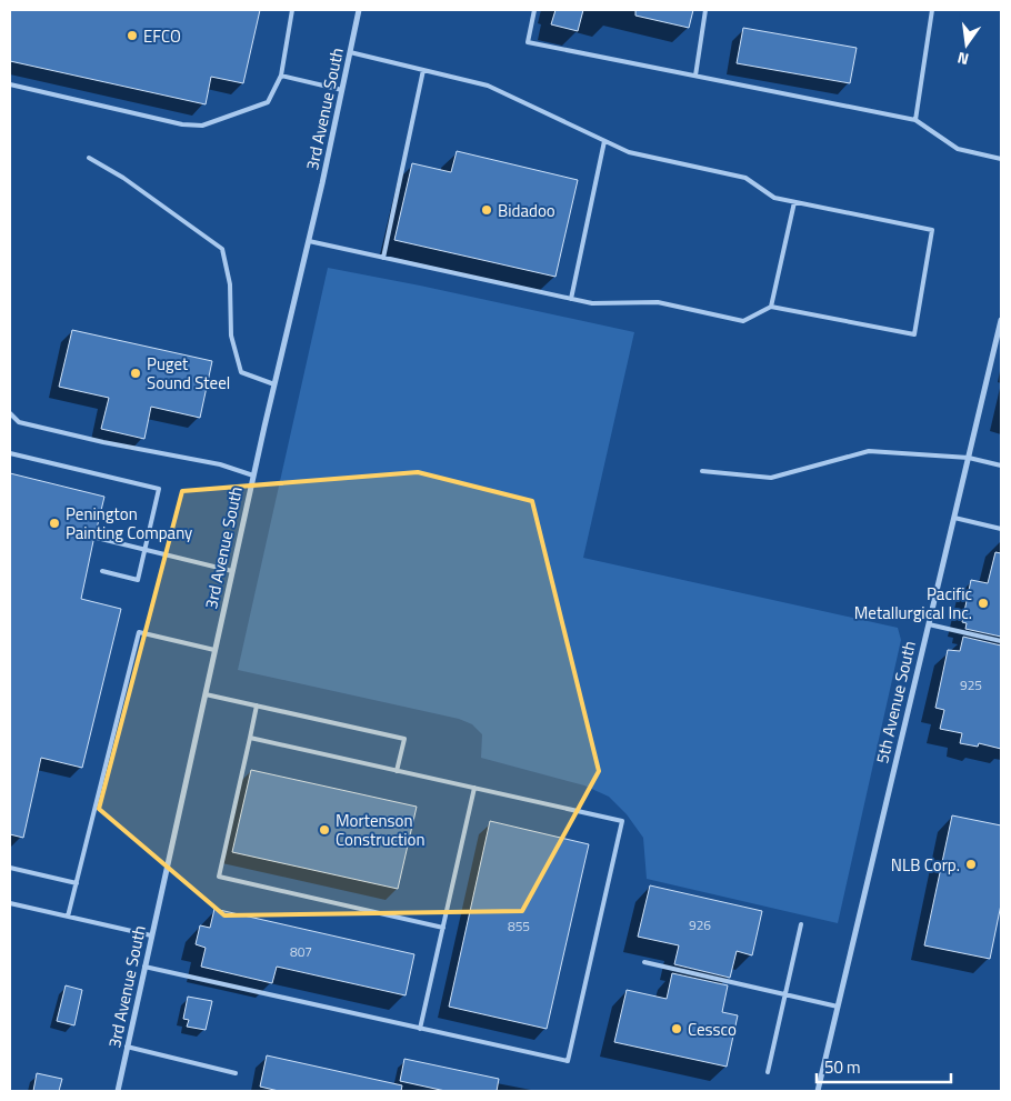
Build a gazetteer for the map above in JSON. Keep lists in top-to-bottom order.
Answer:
{
  "streets": {
    "street": ["3rd Avenue South", "5th Avenue South"]
  },
  "places": [
    "EFCO",
    "Bidadoo",
    "Puget Sound Steel",
    "Penington Painting Company",
    "Pacific Metallurgical Inc.",
    "Mortenson Construction",
    "NLB Corp.",
    "Cessco"
  ],
  "house_numbers": [
    "925",
    "926",
    "855",
    "807"
  ],
  "scale_bar": "50 m",
  "north": "bottom"
}
